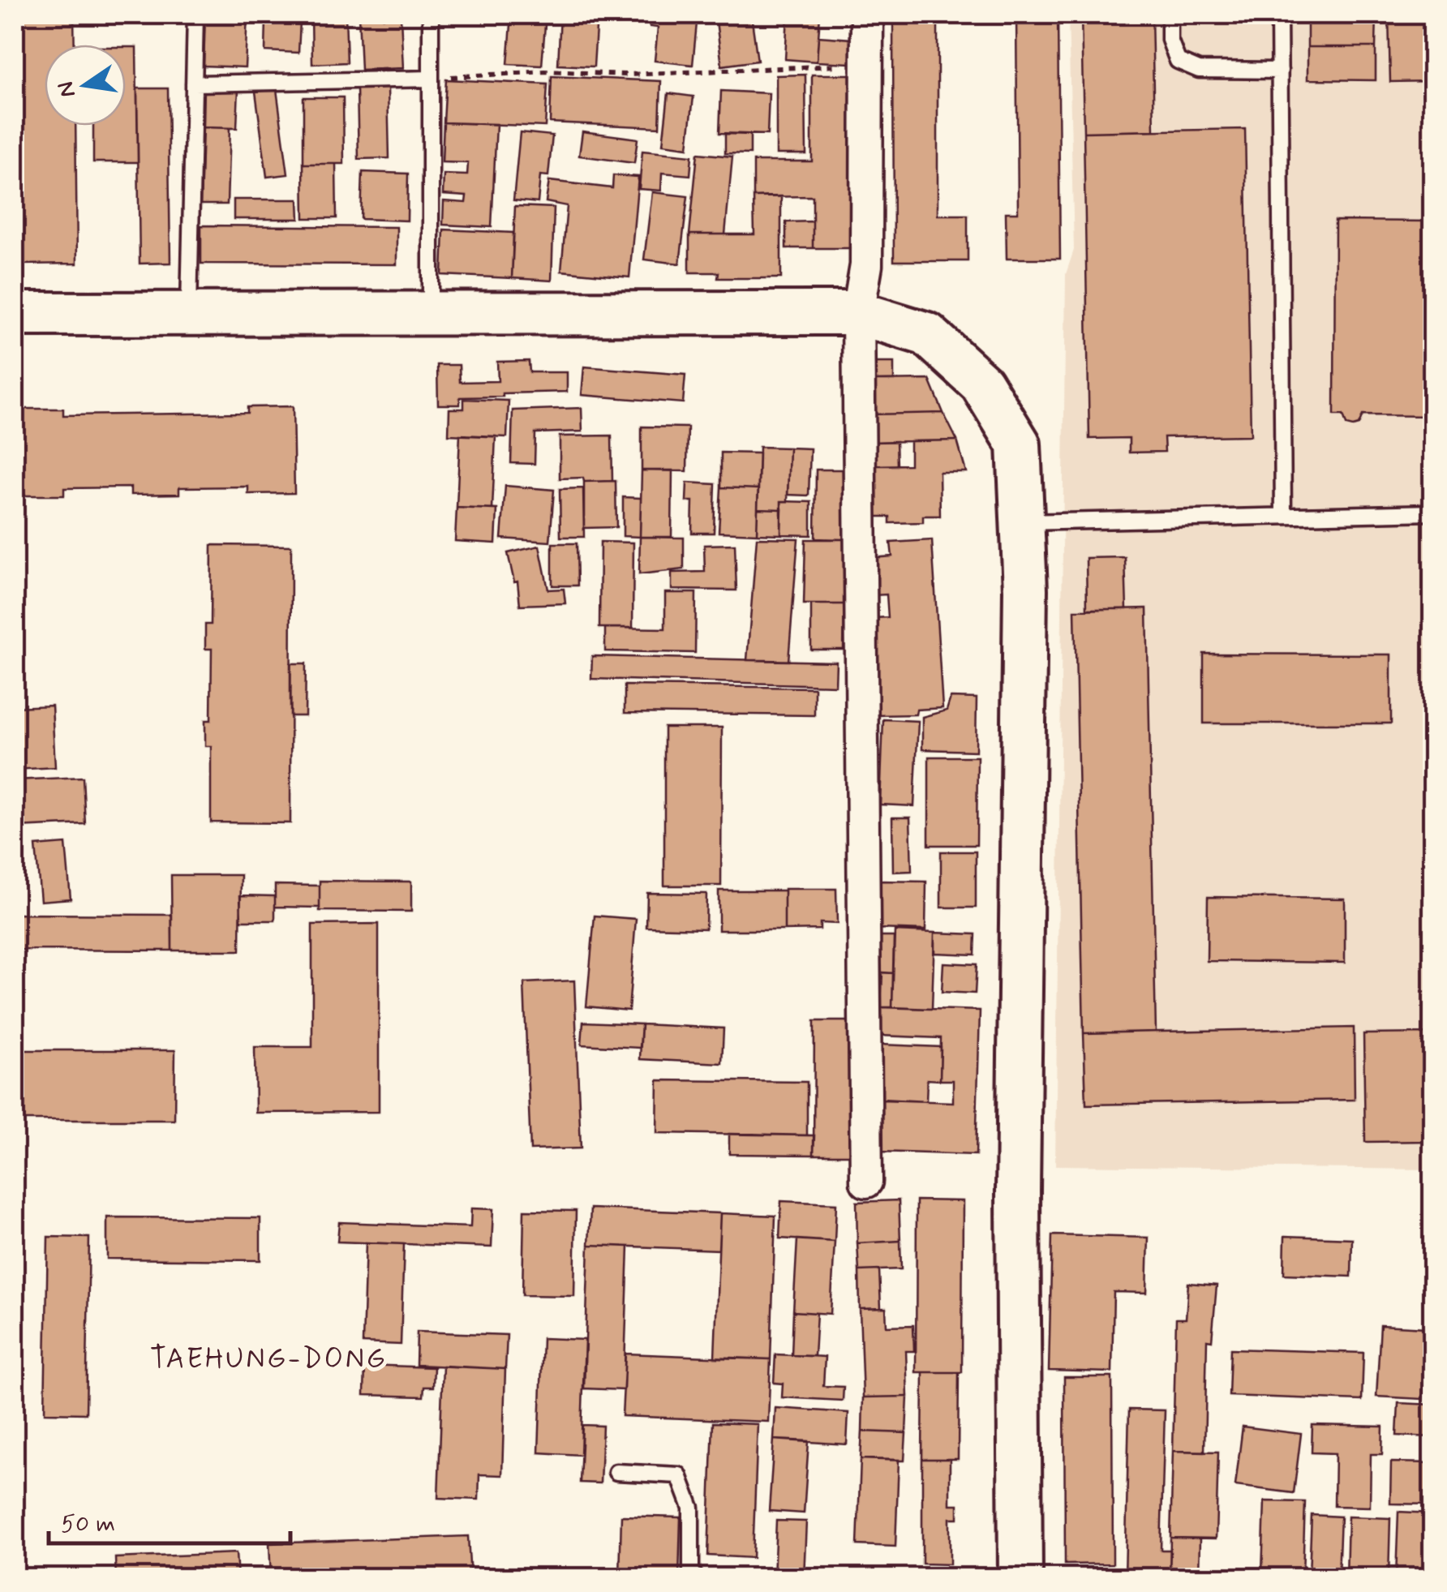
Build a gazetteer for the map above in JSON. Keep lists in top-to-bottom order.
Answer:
{
  "districts": ["TAEHUNG-DONG"],
  "scale_bar": "50 m",
  "north": "left"
}
